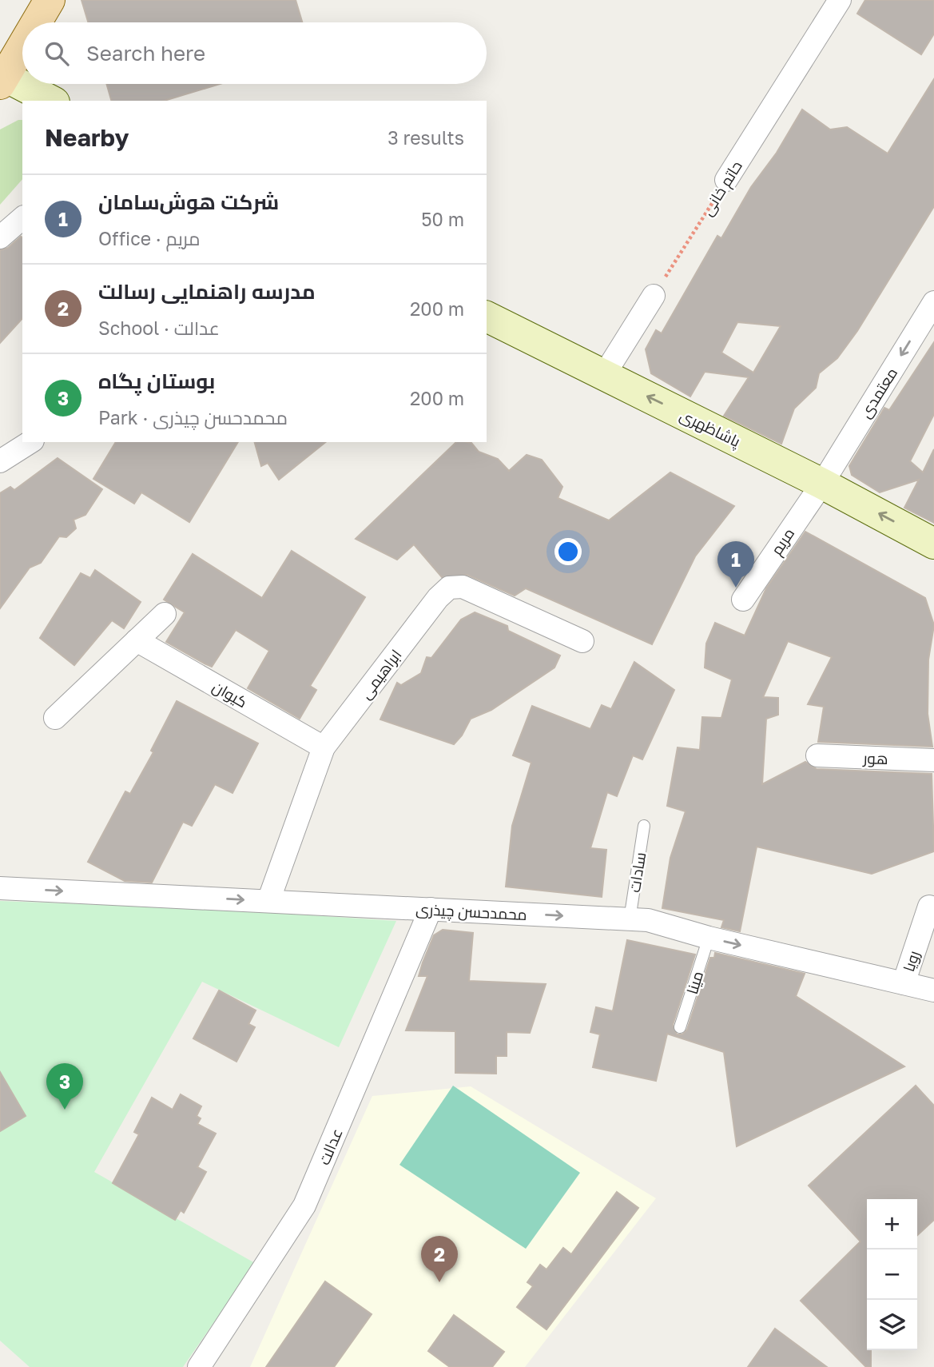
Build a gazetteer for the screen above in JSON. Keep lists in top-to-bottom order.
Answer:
{
  "streets": {
    "main road": ["پاشاظهری"],
    "street": [
      "حاتم خانی",
      "معتمدی",
      "مریم",
      "ابراهیمی",
      "کیوان",
      "هور",
      "محمدحسن چیذری",
      "رویا",
      "عدالت"
    ],
    "lane": ["سادات", "مینا"]
  },
  "crossings": [
    ["معتمدی", "پاشاظهری"],
    ["معتمدی", "مریم"],
    ["پاشاظهری", "مریم"],
    ["ابراهیمی", "کیوان"],
    ["ابراهیمی", "محمدحسن چیذری"],
    ["سادات", "محمدحسن چیذری"],
    ["محمدحسن چیذری", "رویا"],
    ["محمدحسن چیذری", "مینا"],
    ["محمدحسن چیذری", "عدالت"]
  ],
  "one_way": ["معتمدی", "پاشاظهری", "محمدحسن چیذری"],
  "page": {
    "search": "Search here",
    "heading": ["Nearby", "3 results"],
    "list": [
      {
        "mark": "1",
        "name": "شرکت هوش‌سامان",
        "note": "Office · مریم",
        "value": "50 m"
      },
      {
        "mark": "2",
        "name": "مدرسه راهنمایی رسالت",
        "note": "School · عدالت",
        "value": "200 m"
      },
      {
        "mark": "3",
        "name": "بوستان پگاه",
        "note": "Park · محمدحسن چیذری",
        "value": "200 m"
      }
    ],
    "pins": ["1", "3", "2"],
    "map_buttons": ["+", "−"]
  }
}
